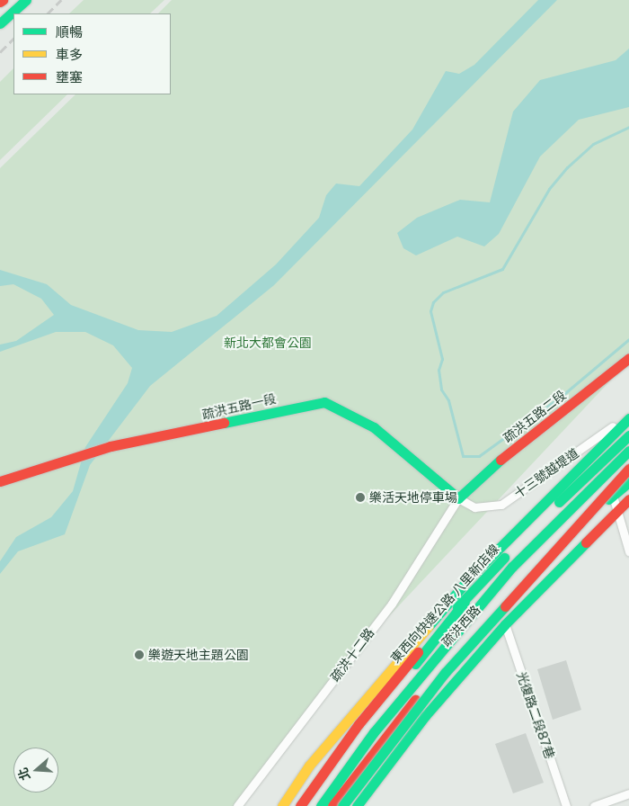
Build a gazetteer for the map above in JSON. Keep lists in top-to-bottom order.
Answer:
{
  "streets": {
    "main road": [
      "疏洪五路一段",
      "疏洪五路二段",
      "東西向快速公路 八里新店線",
      "疏洪西路"
    ],
    "street": ["十三號越堤道", "疏洪十二路", "光復路二段87巷"]
  },
  "crossings": [
    ["疏洪五路一段", "疏洪五路二段"],
    ["疏洪五路一段", "十三號越堤道"],
    ["疏洪五路一段", "疏洪十二路"],
    ["疏洪五路二段", "十三號越堤道"],
    ["疏洪五路二段", "疏洪十二路"],
    ["十三號越堤道", "疏洪十二路"]
  ],
  "parks": ["新北大都會公園"],
  "places": ["樂活天地停車場", "樂遊天地主題公園"],
  "legend": ["順暢", "車多", "壅塞"],
  "north": "left"
}
